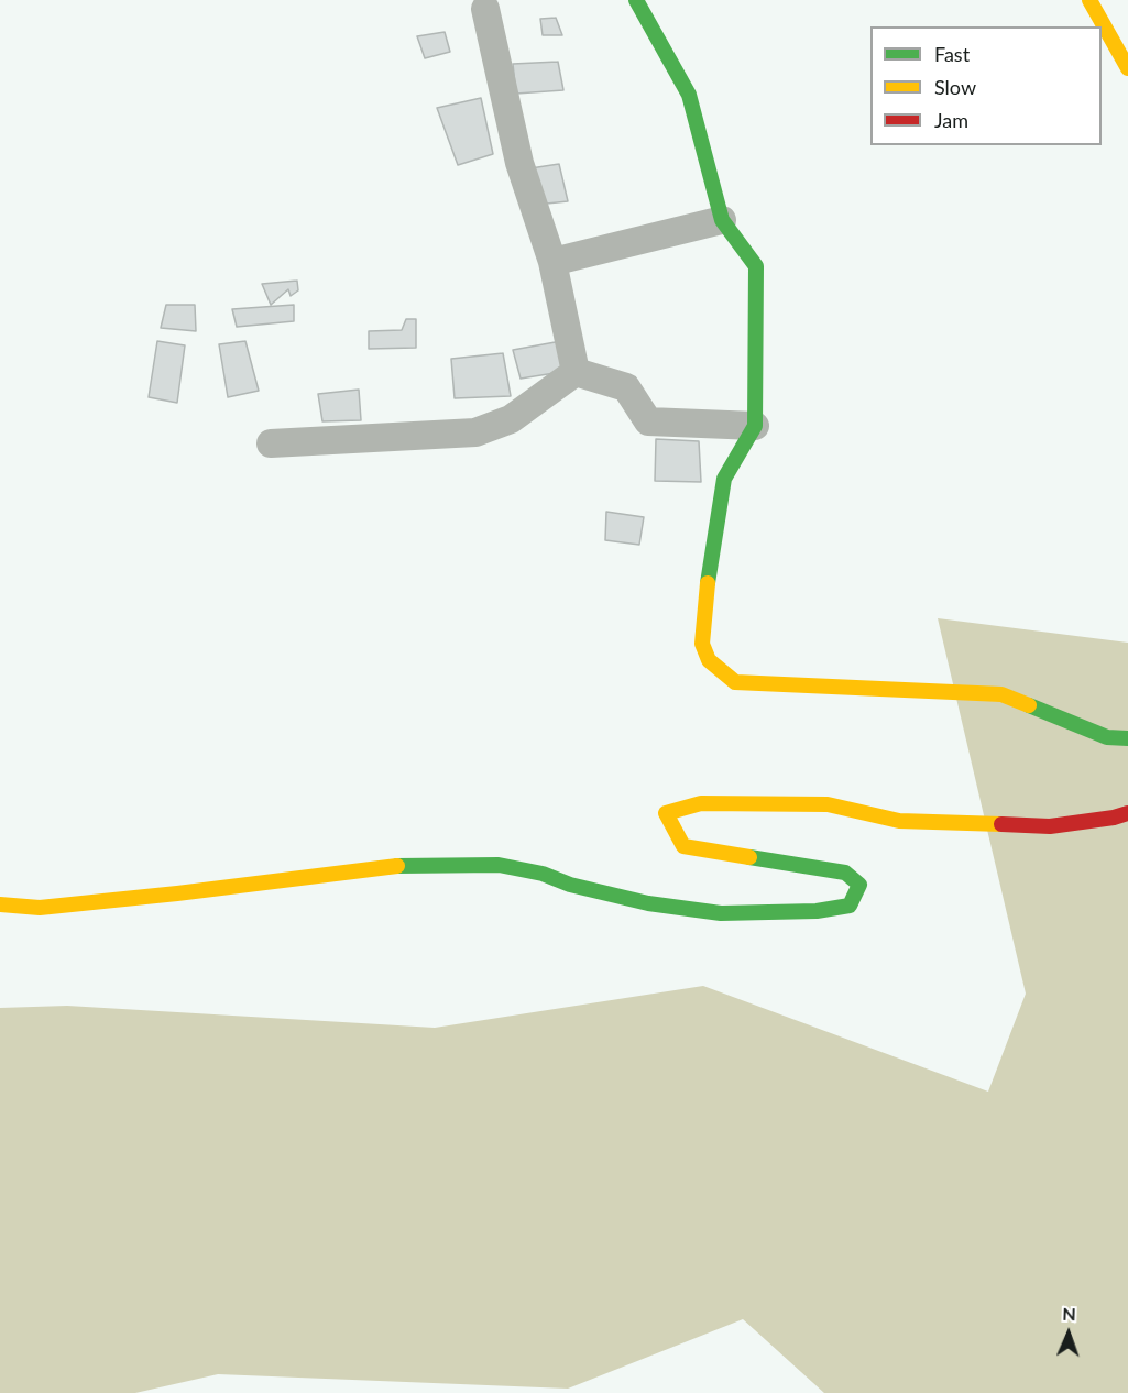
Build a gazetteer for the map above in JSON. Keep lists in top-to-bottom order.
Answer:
{
  "legend": ["Fast", "Slow", "Jam"],
  "north": "top"
}
